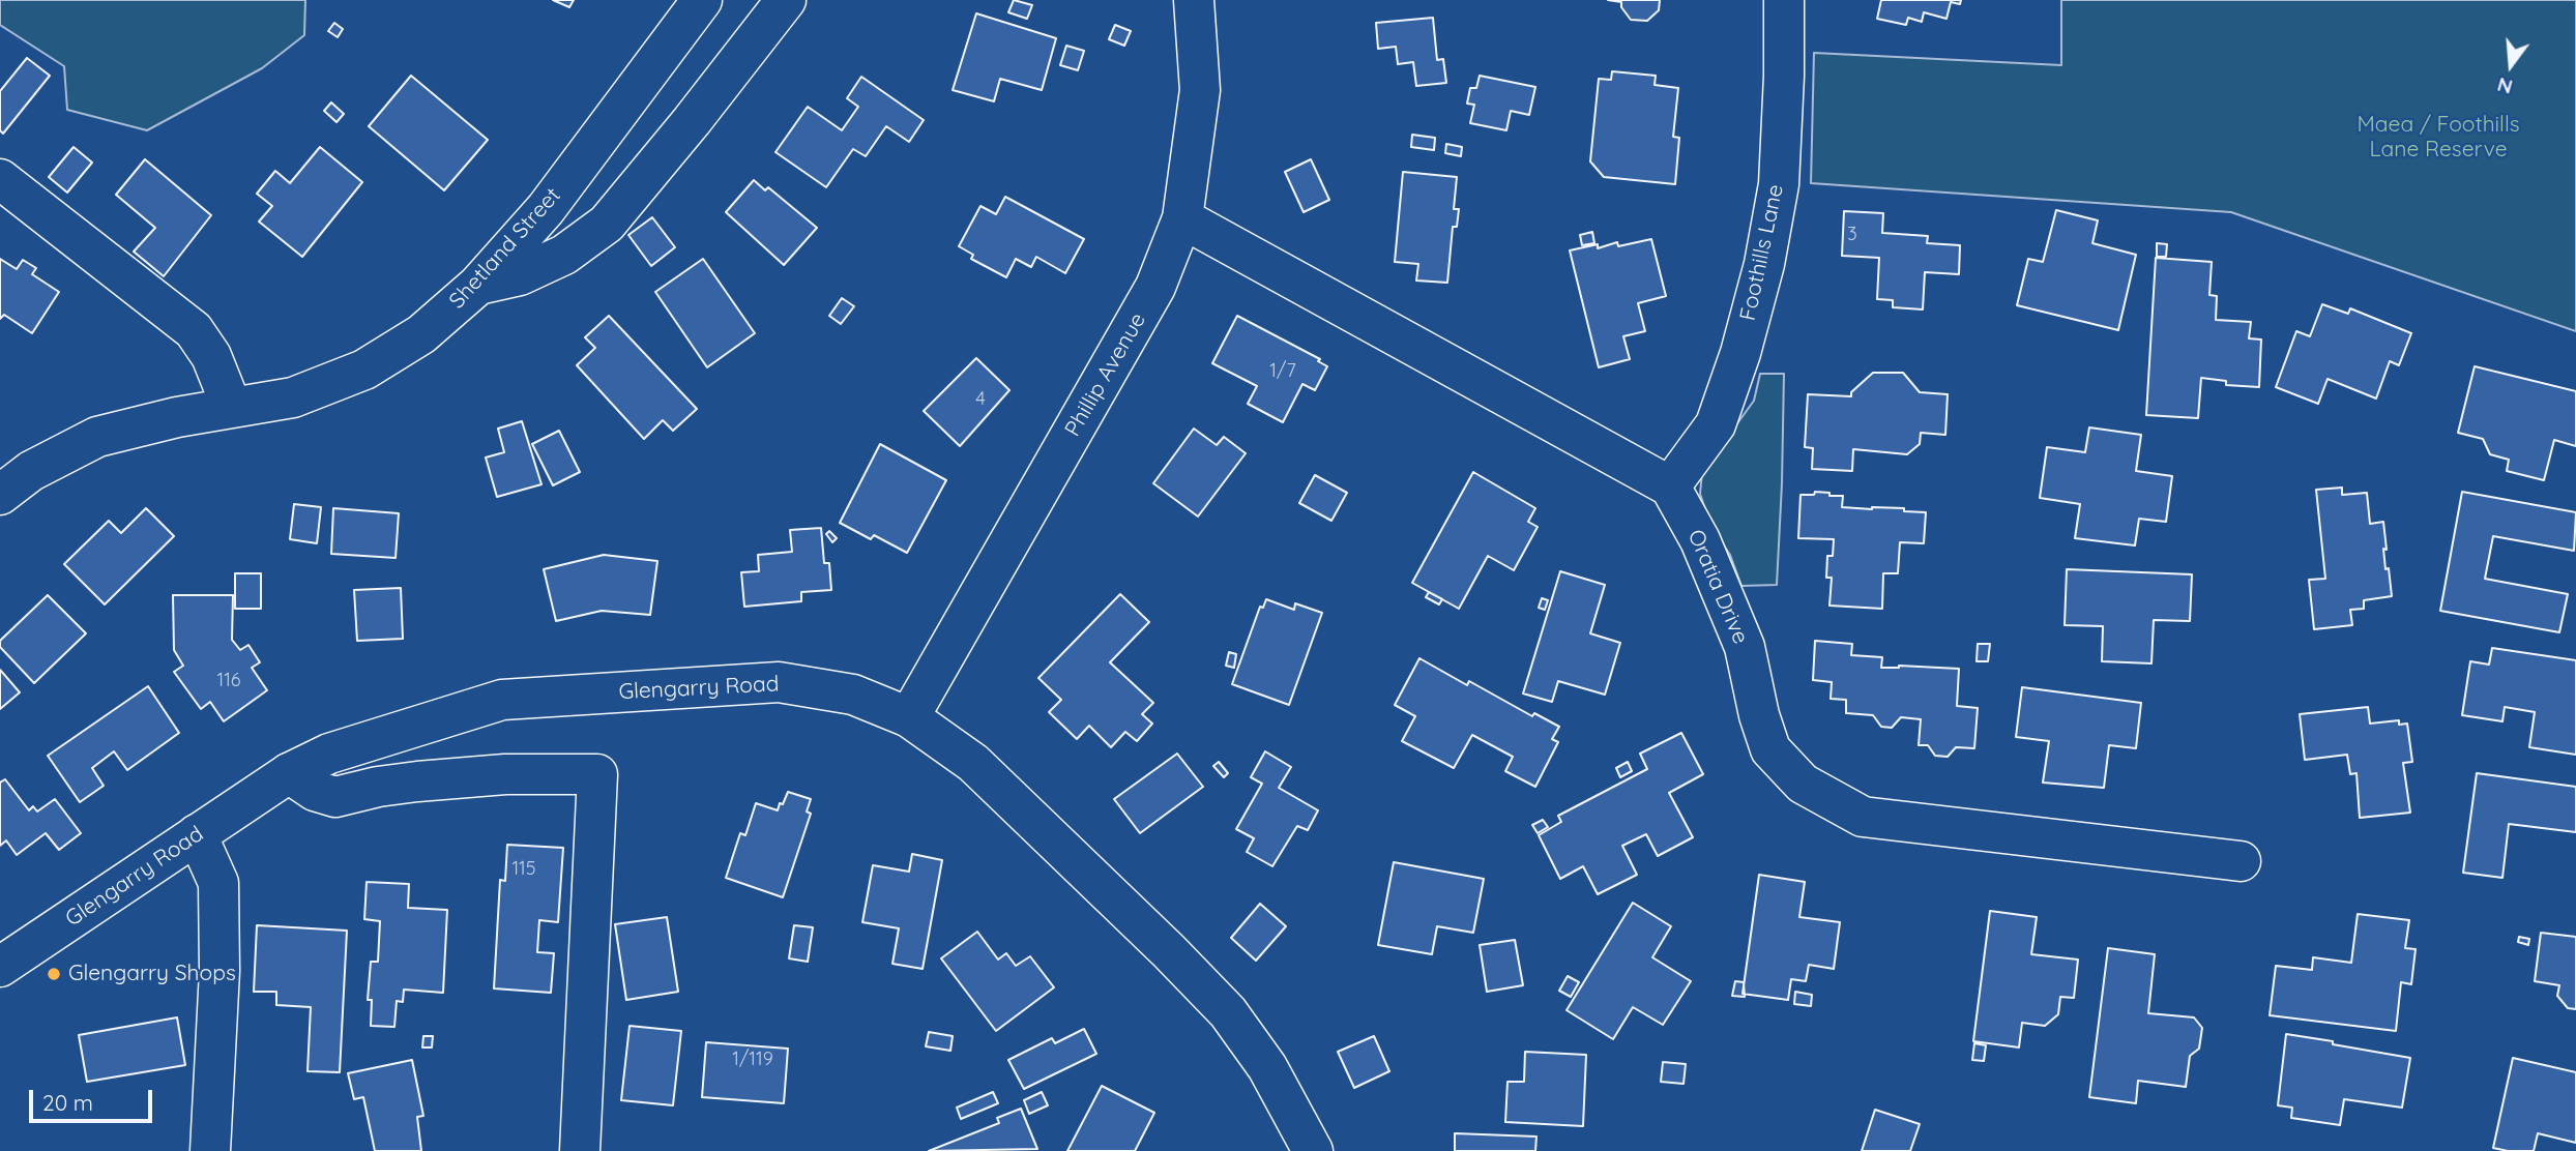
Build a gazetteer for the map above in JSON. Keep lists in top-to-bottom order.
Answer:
{
  "streets": {
    "street": [
      "Shetland Street",
      "Foothills Lane",
      "Phillip Avenue",
      "Oratia Drive",
      "Glengarry Road"
    ]
  },
  "crossings": [
    ["Foothills Lane", "Oratia Drive"],
    ["Phillip Avenue", "Glengarry Road"]
  ],
  "parks": ["Maea / Foothills Lane Reserve"],
  "places": ["Glengarry Shops"],
  "house_numbers": [
    "3",
    "1/7",
    "4",
    "116",
    "115",
    "1/119"
  ],
  "scale_bar": "20 m",
  "north": "bottom"
}
